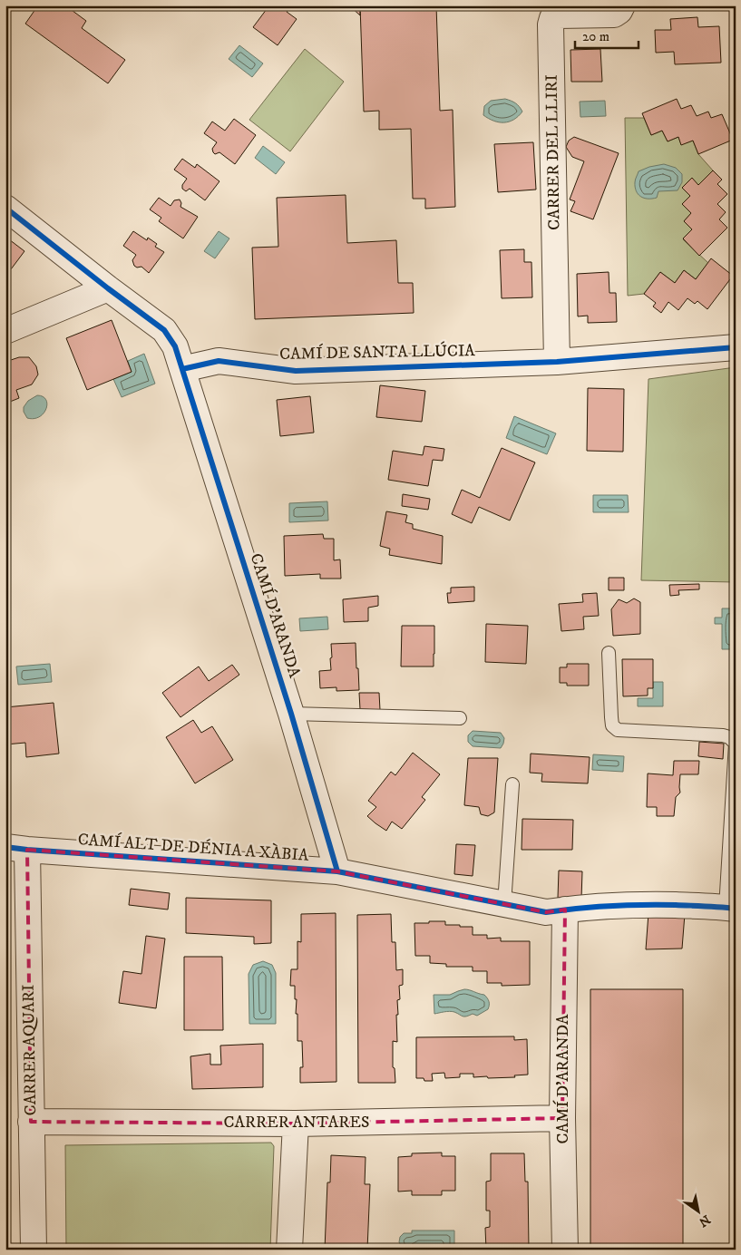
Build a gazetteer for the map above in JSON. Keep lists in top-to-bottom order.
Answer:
{
  "streets": {
    "street": [
      "CARRER DEL LLIRI",
      "CAMÍ DE SANTA LLÚCIA",
      "CAMÍ D'ARANDA",
      "CAMÍ ALT DE DÉNIA A XÀBIA",
      "CARRER AQUARI",
      "CARRER ANTARES"
    ]
  },
  "crossings": [
    ["CARRER DEL LLIRI", "CAMÍ DE SANTA LLÚCIA"],
    ["CAMÍ DE SANTA LLÚCIA", "CAMÍ D'ARANDA"],
    ["CAMÍ D'ARANDA", "CAMÍ ALT DE DÉNIA A XÀBIA"],
    ["CAMÍ D'ARANDA", "CARRER ANTARES"],
    ["CAMÍ ALT DE DÉNIA A XÀBIA", "CARRER AQUARI"],
    ["CARRER AQUARI", "CARRER ANTARES"]
  ],
  "scale_bar": "20 m",
  "north": "bottom right"
}
